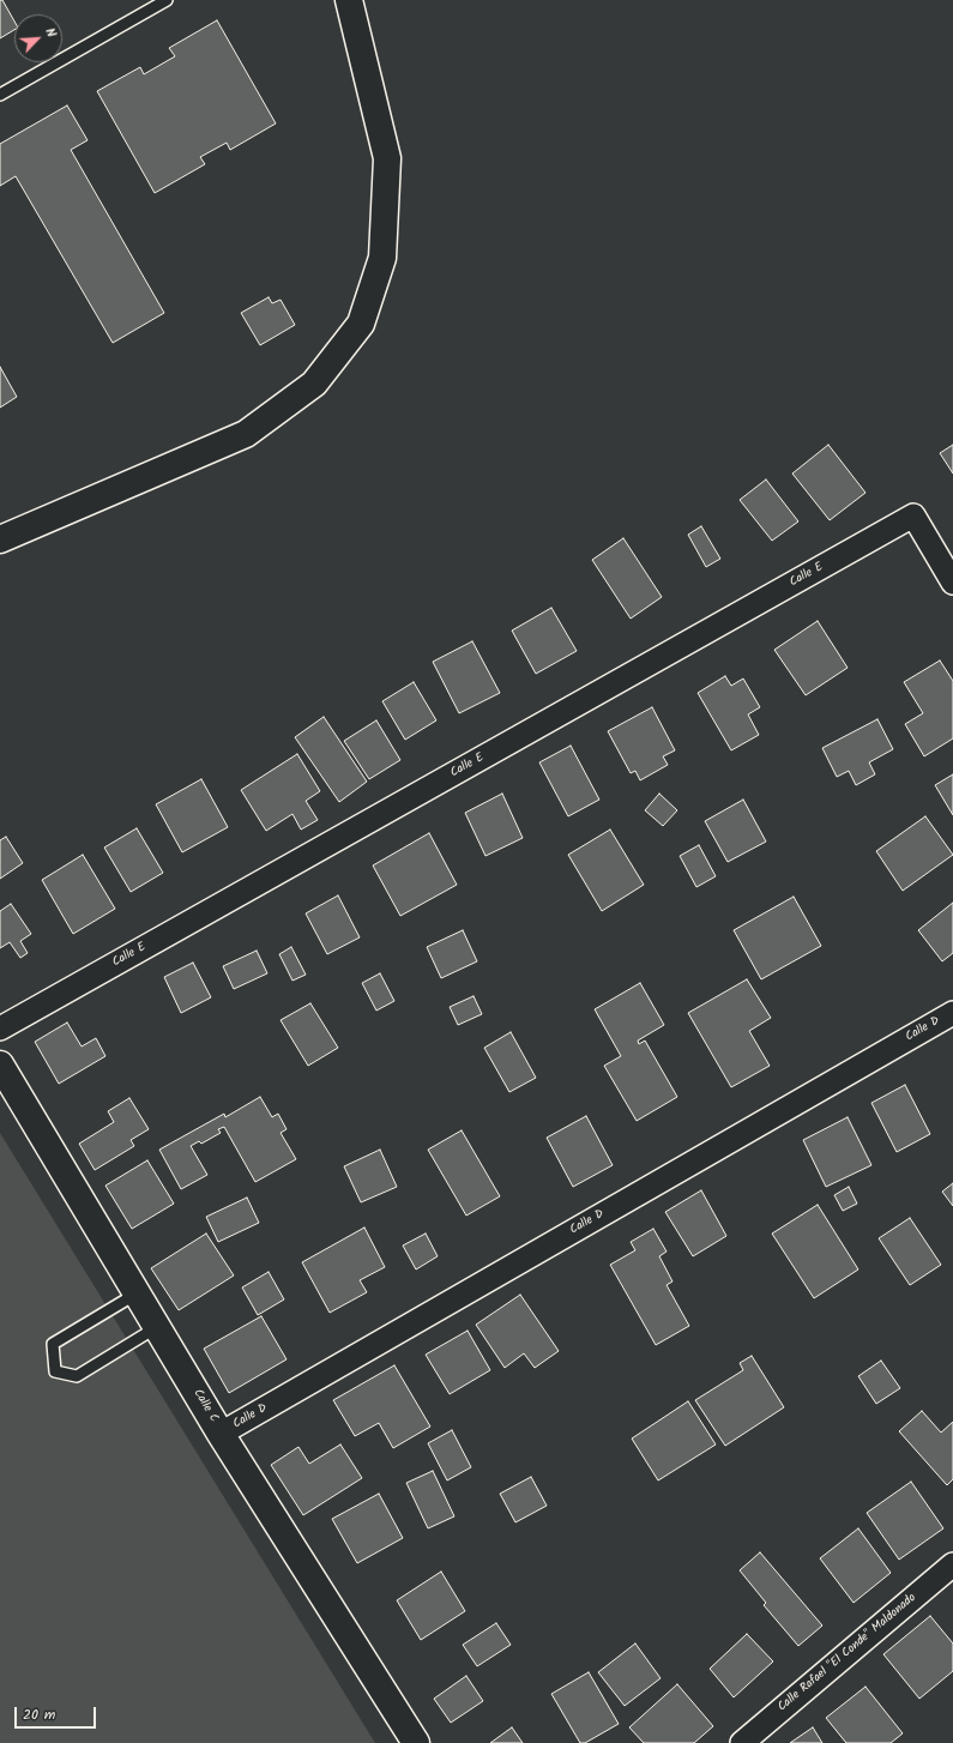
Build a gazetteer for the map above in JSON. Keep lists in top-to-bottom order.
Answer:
{
  "streets": {
    "street": [
      "Calle E",
      "Calle D",
      "Calle C",
      "Calle Rafael \"El Conde\" Maldonado"
    ]
  },
  "crossings": [
    ["Calle D", "Calle C"]
  ],
  "scale_bar": "20 m",
  "north": "top right"
}
